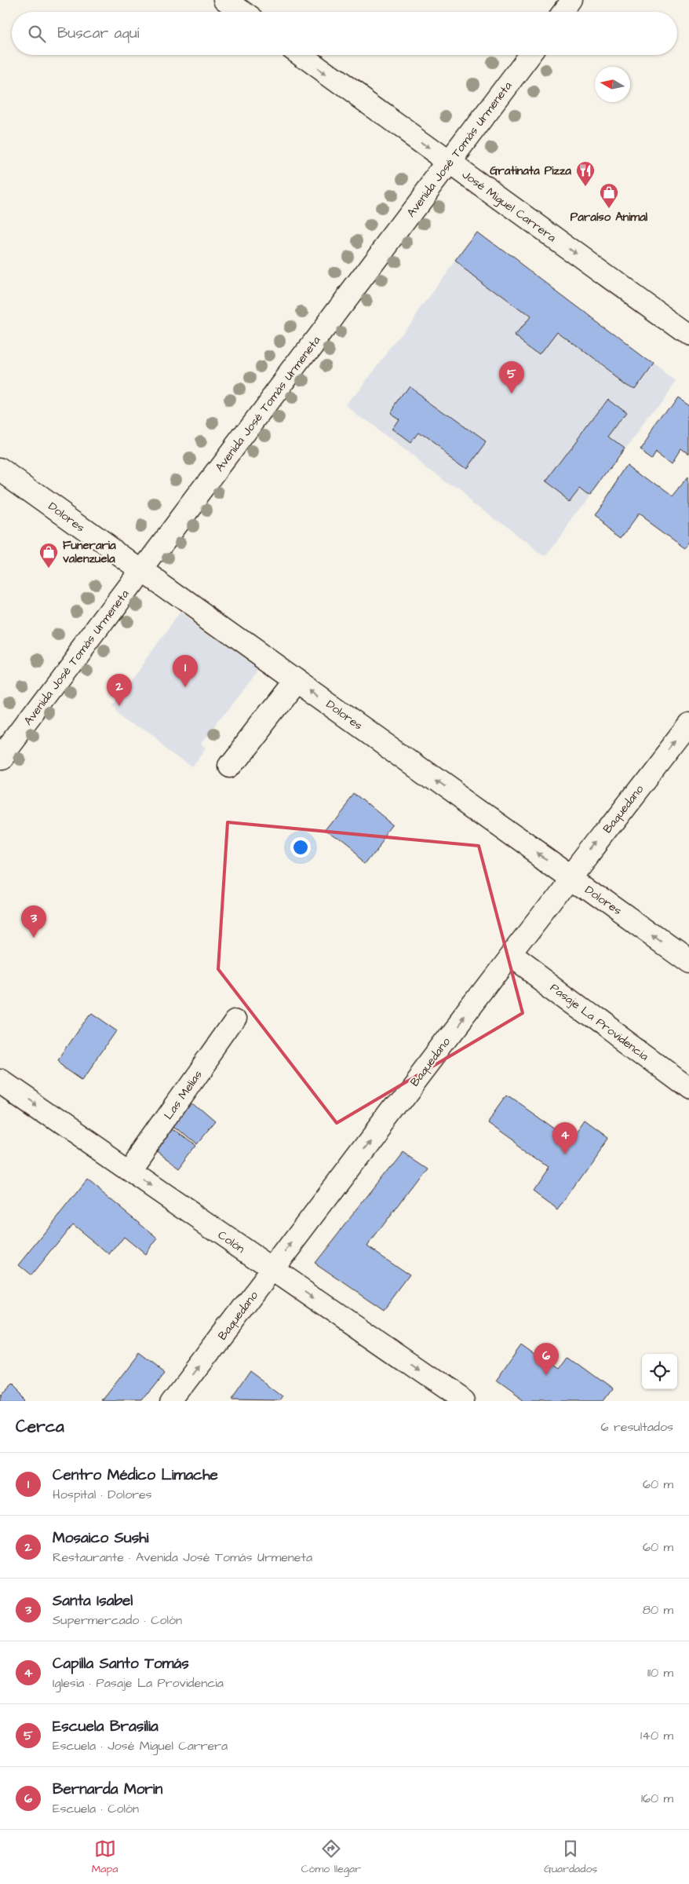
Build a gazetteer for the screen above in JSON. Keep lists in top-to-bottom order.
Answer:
{
  "streets": {
    "street": [
      "Avenida José Tomás Urmeneta",
      "José Miguel Carrera",
      "Dolores",
      "Baquedano",
      "Pasaje La Providencia",
      "Las Melias",
      "Colón"
    ]
  },
  "crossings": [
    ["Avenida José Tomás Urmeneta", "José Miguel Carrera"],
    ["Avenida José Tomás Urmeneta", "Dolores"],
    ["Dolores", "Baquedano"],
    ["Baquedano", "Pasaje La Providencia"],
    ["Baquedano", "Colón"],
    ["Las Melias", "Colón"]
  ],
  "one_way": [
    "José Miguel Carrera",
    "Dolores",
    "Baquedano",
    "Colón"
  ],
  "places": {
    "restaurant": ["Gratinata Pizza"],
    "shop": ["Paraíso Animal", "Funeraria valenzuela"]
  },
  "north": "left",
  "page": {
    "search": "Buscar aquí",
    "pins": [
      "5",
      "1",
      "2",
      "3",
      "4",
      "6"
    ],
    "heading": ["Cerca", "6 resultados"],
    "list": [
      {
        "mark": "1",
        "name": "Centro Médico Limache",
        "note": "Hospital · Dolores",
        "value": "60 m"
      },
      {
        "mark": "2",
        "name": "Mosaico Sushi",
        "note": "Restaurante · Avenida José Tomás Urmeneta",
        "value": "60 m"
      },
      {
        "mark": "3",
        "name": "Santa Isabel",
        "note": "Supermercado · Colón",
        "value": "80 m"
      },
      {
        "mark": "4",
        "name": "Capilla Santo Tomás",
        "note": "Iglesia · Pasaje La Providencia",
        "value": "110 m"
      },
      {
        "mark": "5",
        "name": "Escuela Brasilia",
        "note": "Escuela · José Miguel Carrera",
        "value": "140 m"
      },
      {
        "mark": "6",
        "name": "Bernarda Morin",
        "note": "Escuela · Colón",
        "value": "160 m"
      }
    ],
    "nav": ["Mapa", "Cómo llegar", "Guardados"]
  }
}
